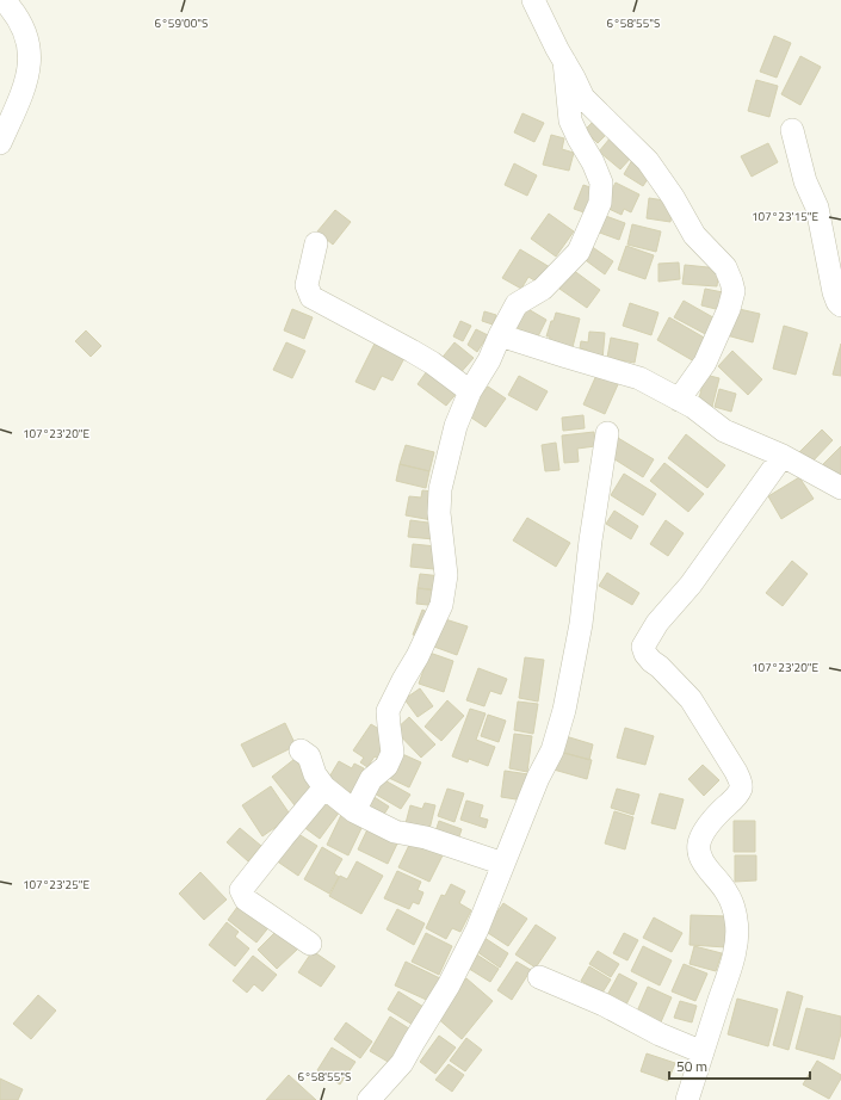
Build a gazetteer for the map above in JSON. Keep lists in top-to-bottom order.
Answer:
{
  "scale_bar": "50 m",
  "coordinates": [
    "6°59'00\"S",
    "6°58'55\"S",
    "107°23'15\"E",
    "107°23'20\"E",
    "107°23'25\"E"
  ]
}
